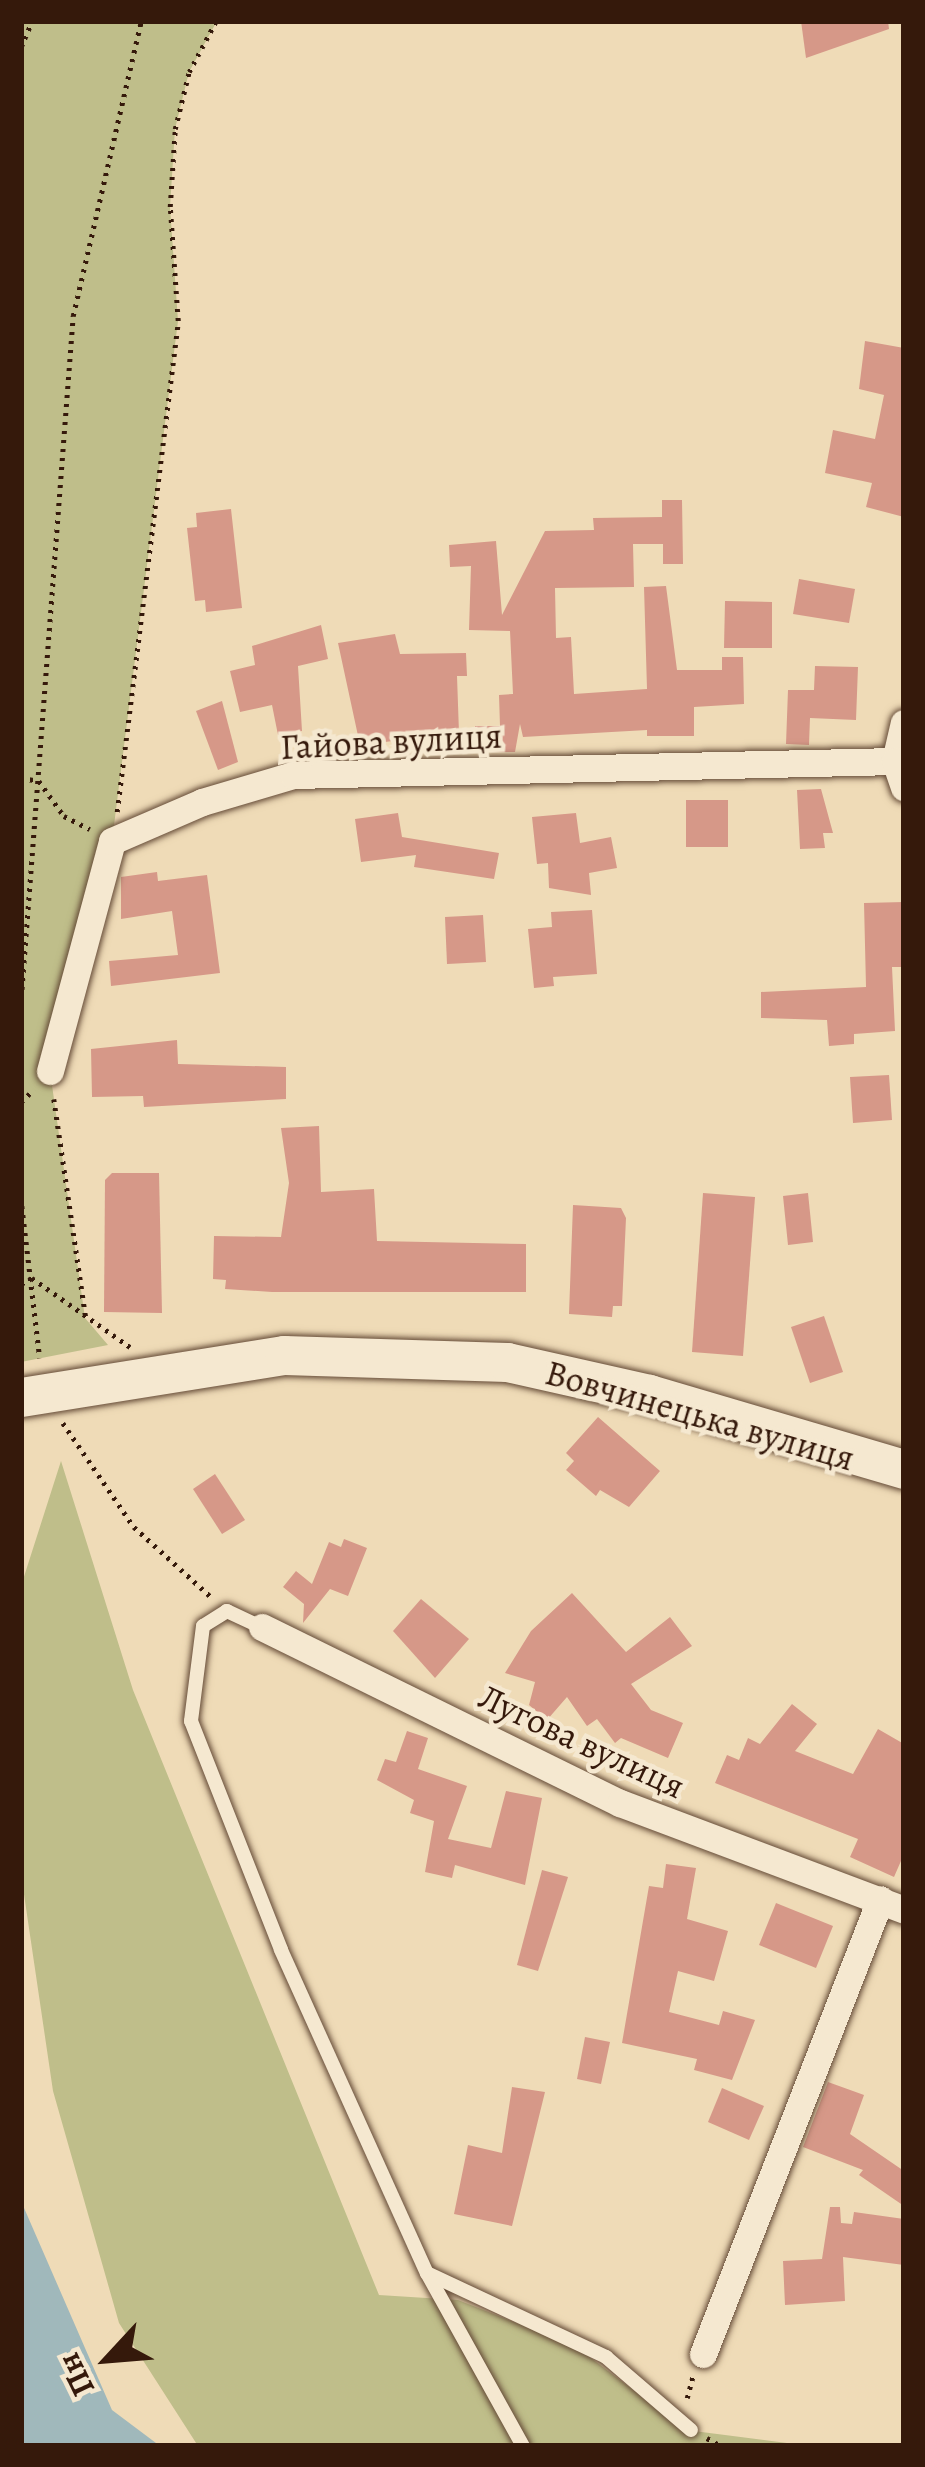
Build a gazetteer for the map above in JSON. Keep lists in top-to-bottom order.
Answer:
{
  "streets": {
    "street": ["Гайова вулиця", "Вовчинецька вулиця", "Лугова вулиця"]
  },
  "north": "bottom left"
}
